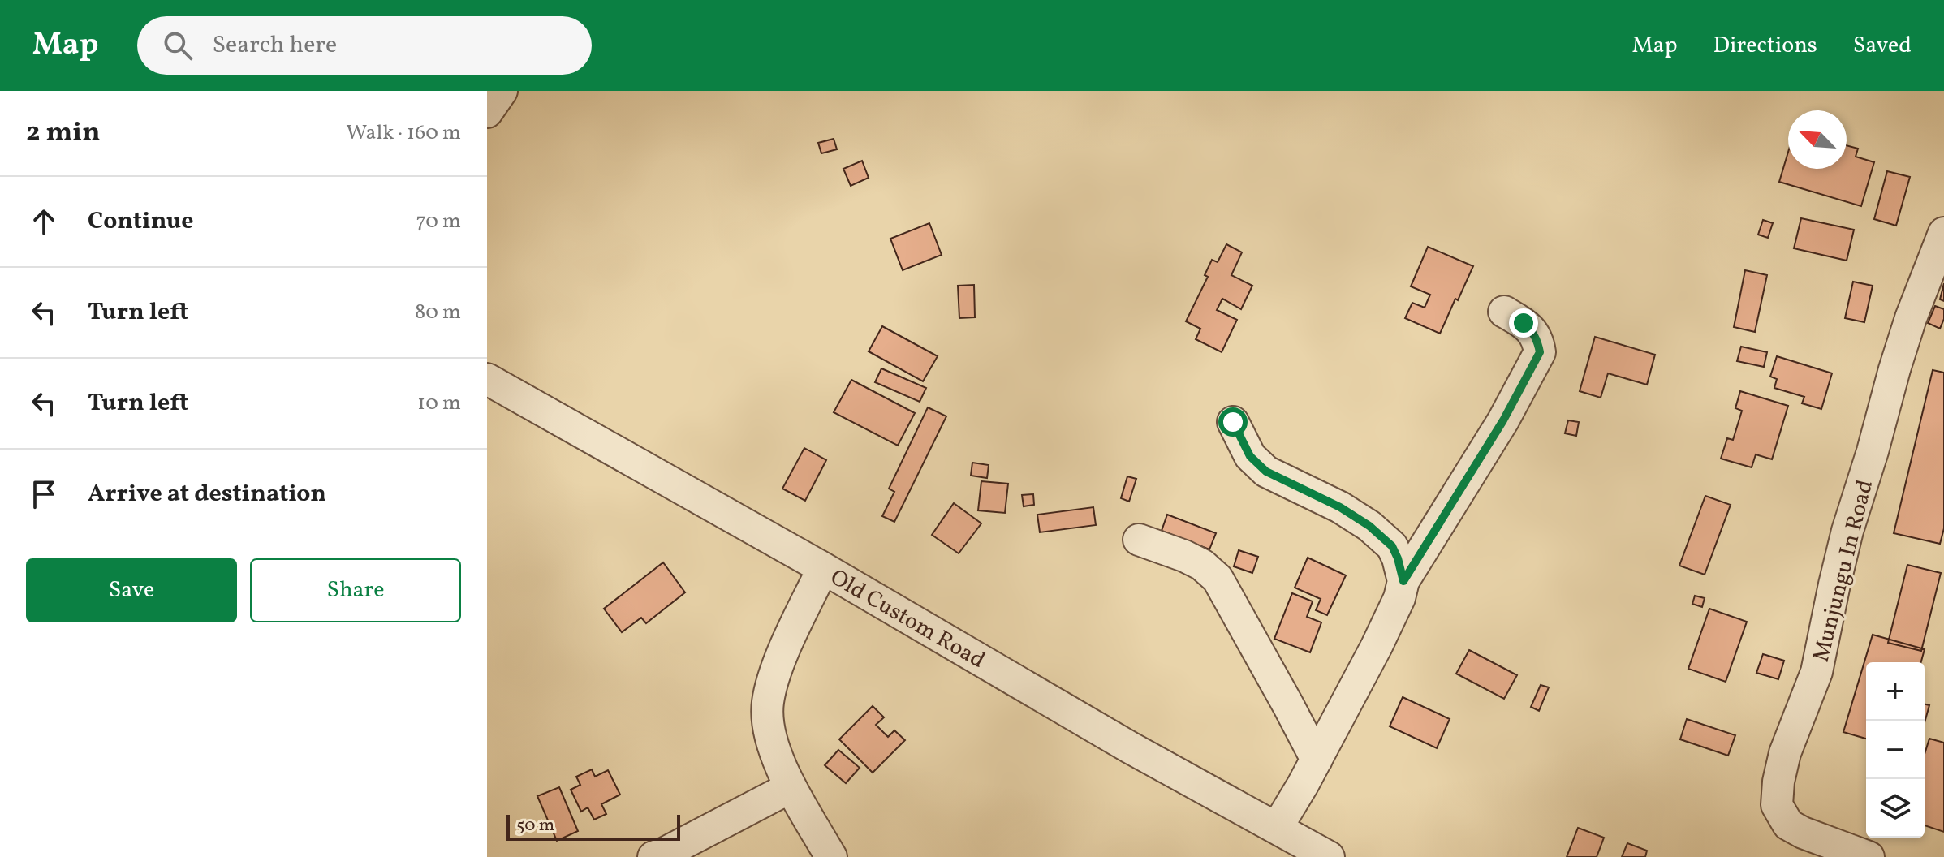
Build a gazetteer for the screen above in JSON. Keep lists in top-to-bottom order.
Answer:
{
  "streets": {
    "street": ["Munjungu In Road", "Old Custom Road"]
  },
  "scale_bar": "50 m",
  "north": "top left",
  "page": {
    "header": "Map",
    "search": "Search here",
    "nav": ["Map", "Directions", "Saved"],
    "heading": ["2 min", "Walk · 160 m"],
    "list": [
      ["Continue", "70 m"],
      ["Turn left", "80 m"],
      ["Turn left", "10 m"],
      "Arrive at destination"
    ],
    "buttons": ["Save", "Share"],
    "map_buttons": ["+", "−"],
    "scale": "50 m"
  }
}
